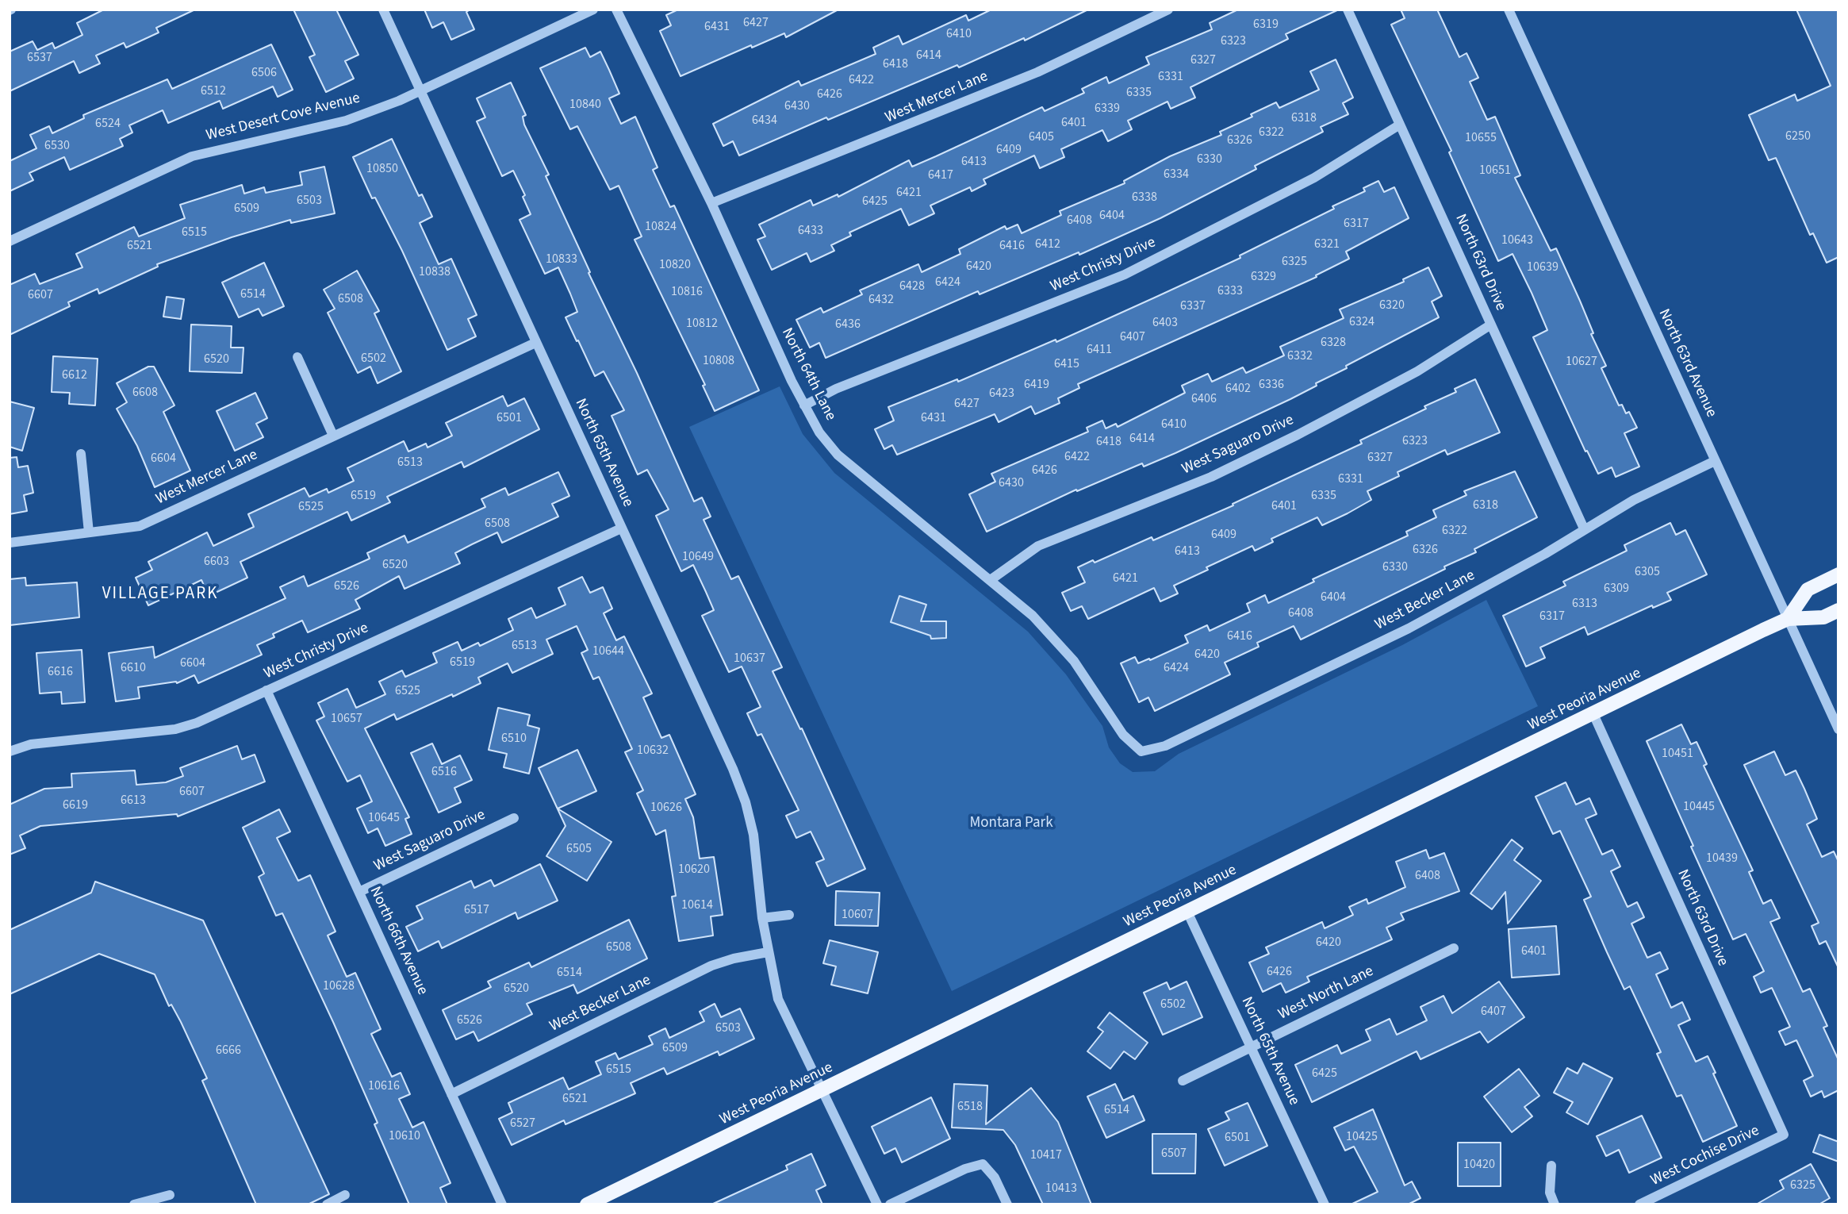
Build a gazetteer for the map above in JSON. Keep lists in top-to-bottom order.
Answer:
{
  "streets": {
    "main road": ["West Peoria Avenue"],
    "street": [
      "West Mercer Lane",
      "West Desert Cove Avenue",
      "North 63rd Drive",
      "West Christy Drive",
      "North 63rd Avenue",
      "North 64th Lane",
      "West Saguaro Drive",
      "North 65th Avenue",
      "West Becker Lane",
      "North 66th Avenue",
      "West North Lane",
      "West Cochise Drive"
    ]
  },
  "crossings": [
    ["West Mercer Lane", "North 64th Lane"],
    ["West Mercer Lane", "North 65th Avenue"],
    ["West Desert Cove Avenue", "North 65th Avenue"],
    ["North 63rd Drive", "West Christy Drive"],
    ["North 63rd Drive", "West Saguaro Drive"],
    ["North 63rd Drive", "West Becker Lane"],
    ["North 63rd Drive", "West Peoria Avenue"],
    ["North 63rd Drive", "West Cochise Drive"],
    ["West Christy Drive", "North 64th Lane"],
    ["West Christy Drive", "North 65th Avenue"],
    ["West Christy Drive", "North 66th Avenue"],
    ["North 63rd Avenue", "West Becker Lane"],
    ["North 63rd Avenue", "West Peoria Avenue"],
    ["North 64th Lane", "West Saguaro Drive"],
    ["North 64th Lane", "West Becker Lane"],
    ["West Saguaro Drive", "North 66th Avenue"],
    ["North 65th Avenue", "West Becker Lane"],
    ["North 65th Avenue", "West Peoria Avenue"],
    ["North 65th Avenue", "West North Lane"],
    ["West Becker Lane", "North 66th Avenue"]
  ],
  "districts": ["VILLAGE PARK"],
  "parks": ["Montara Park"],
  "house_numbers": [
    "6427",
    "6319",
    "6431",
    "6410",
    "6323",
    "6414",
    "6537",
    "6327",
    "6418",
    "6506",
    "6331",
    "6422",
    "6512",
    "6335",
    "6426",
    "10840",
    "6430",
    "6339",
    "6318",
    "6434",
    "6401",
    "6524",
    "6322",
    "6250",
    "6405",
    "10655",
    "6326",
    "6530",
    "6409",
    "6330",
    "6413",
    "10850",
    "10651",
    "6334",
    "6417",
    "6421",
    "6338",
    "6503",
    "6425",
    "6509",
    "6404",
    "6408",
    "6317",
    "10824",
    "6433",
    "6515",
    "10643",
    "6412",
    "6321",
    "6521",
    "6416",
    "10833",
    "6325",
    "10820",
    "6420",
    "10639",
    "10838",
    "6329",
    "6424",
    "6428",
    "6333",
    "10816",
    "6514",
    "6607",
    "6508",
    "6432",
    "6320",
    "6337",
    "6324",
    "6403",
    "10812",
    "6436",
    "6407",
    "6328",
    "6411",
    "6332",
    "6502",
    "6520",
    "10808",
    "10627",
    "6415",
    "6612",
    "6419",
    "6336",
    "6402",
    "6608",
    "6423",
    "6406",
    "6427",
    "6501",
    "6431",
    "6410",
    "6414",
    "6323",
    "6418",
    "6422",
    "6327",
    "6604",
    "6513",
    "6426",
    "6331",
    "6430",
    "6519",
    "6335",
    "6318",
    "6401",
    "6525",
    "6508",
    "6322",
    "6409",
    "6326",
    "6413",
    "10649",
    "6603",
    "6520",
    "6330",
    "6305",
    "6421",
    "6526",
    "6309",
    "6404",
    "6313",
    "6408",
    "6317",
    "6416",
    "6513",
    "10644",
    "6420",
    "10637",
    "6519",
    "6604",
    "6610",
    "6424",
    "6616",
    "6525",
    "10657",
    "6510",
    "10632",
    "10451",
    "6516",
    "6607",
    "6613",
    "6619",
    "10445",
    "10626",
    "10645",
    "6505",
    "10439",
    "10620",
    "6408",
    "10614",
    "6517",
    "10607",
    "6420",
    "6508",
    "6401",
    "6426",
    "6514",
    "10628",
    "6520",
    "6502",
    "6407",
    "6526",
    "6503",
    "6509",
    "6666",
    "6515",
    "6425",
    "10616",
    "6521",
    "6518",
    "6514",
    "6527",
    "10610",
    "10425",
    "6501",
    "6507",
    "10417",
    "10420",
    "6325",
    "10413"
  ]
}
